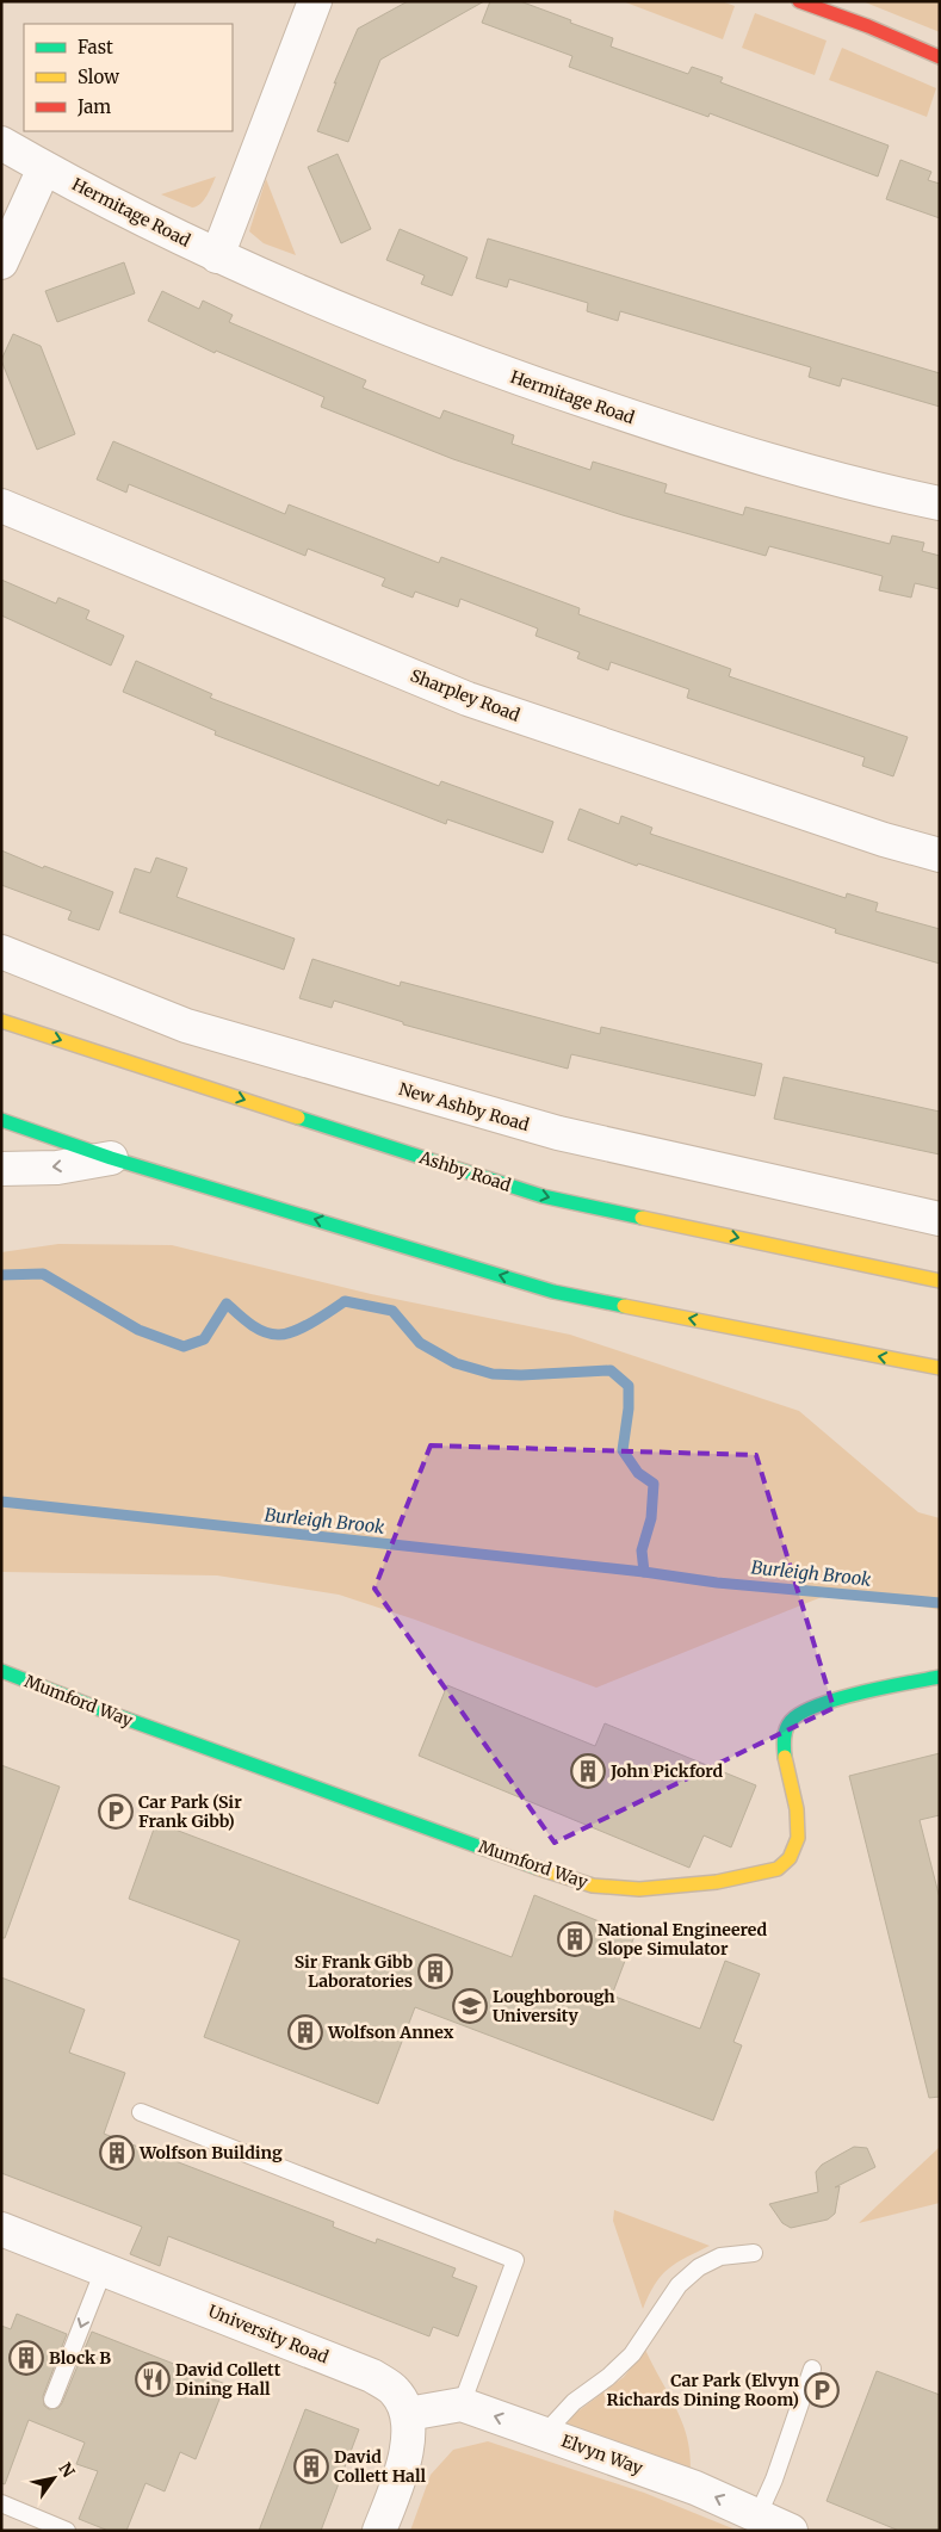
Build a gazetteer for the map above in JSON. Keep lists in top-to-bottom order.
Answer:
{
  "streets": {
    "main road": ["Ashby Road", "Mumford Way"],
    "street": [
      "Hermitage Road",
      "Sharpley Road",
      "New Ashby Road",
      "University Road",
      "Elvyn Way"
    ]
  },
  "crossings": [
    ["University Road", "Elvyn Way"]
  ],
  "one_way": ["Elvyn Way"],
  "water": ["Burleigh Brook"],
  "places": {
    "building": [
      "John Pickford",
      "National Engineered Slope Simulator",
      "Sir Frank Gibb Laboratories",
      "Wolfson Annex",
      "Wolfson Building",
      "Block B",
      "David Collett Hall"
    ],
    "parking": ["Car Park (Sir Frank Gibb)", "Car Park (Elvyn Richards Dining Room)"],
    "school or university": ["Loughborough University"],
    "restaurant": ["David Collett Dining Hall"]
  },
  "legend": ["Fast", "Slow", "Jam"],
  "north": "top right"
}
